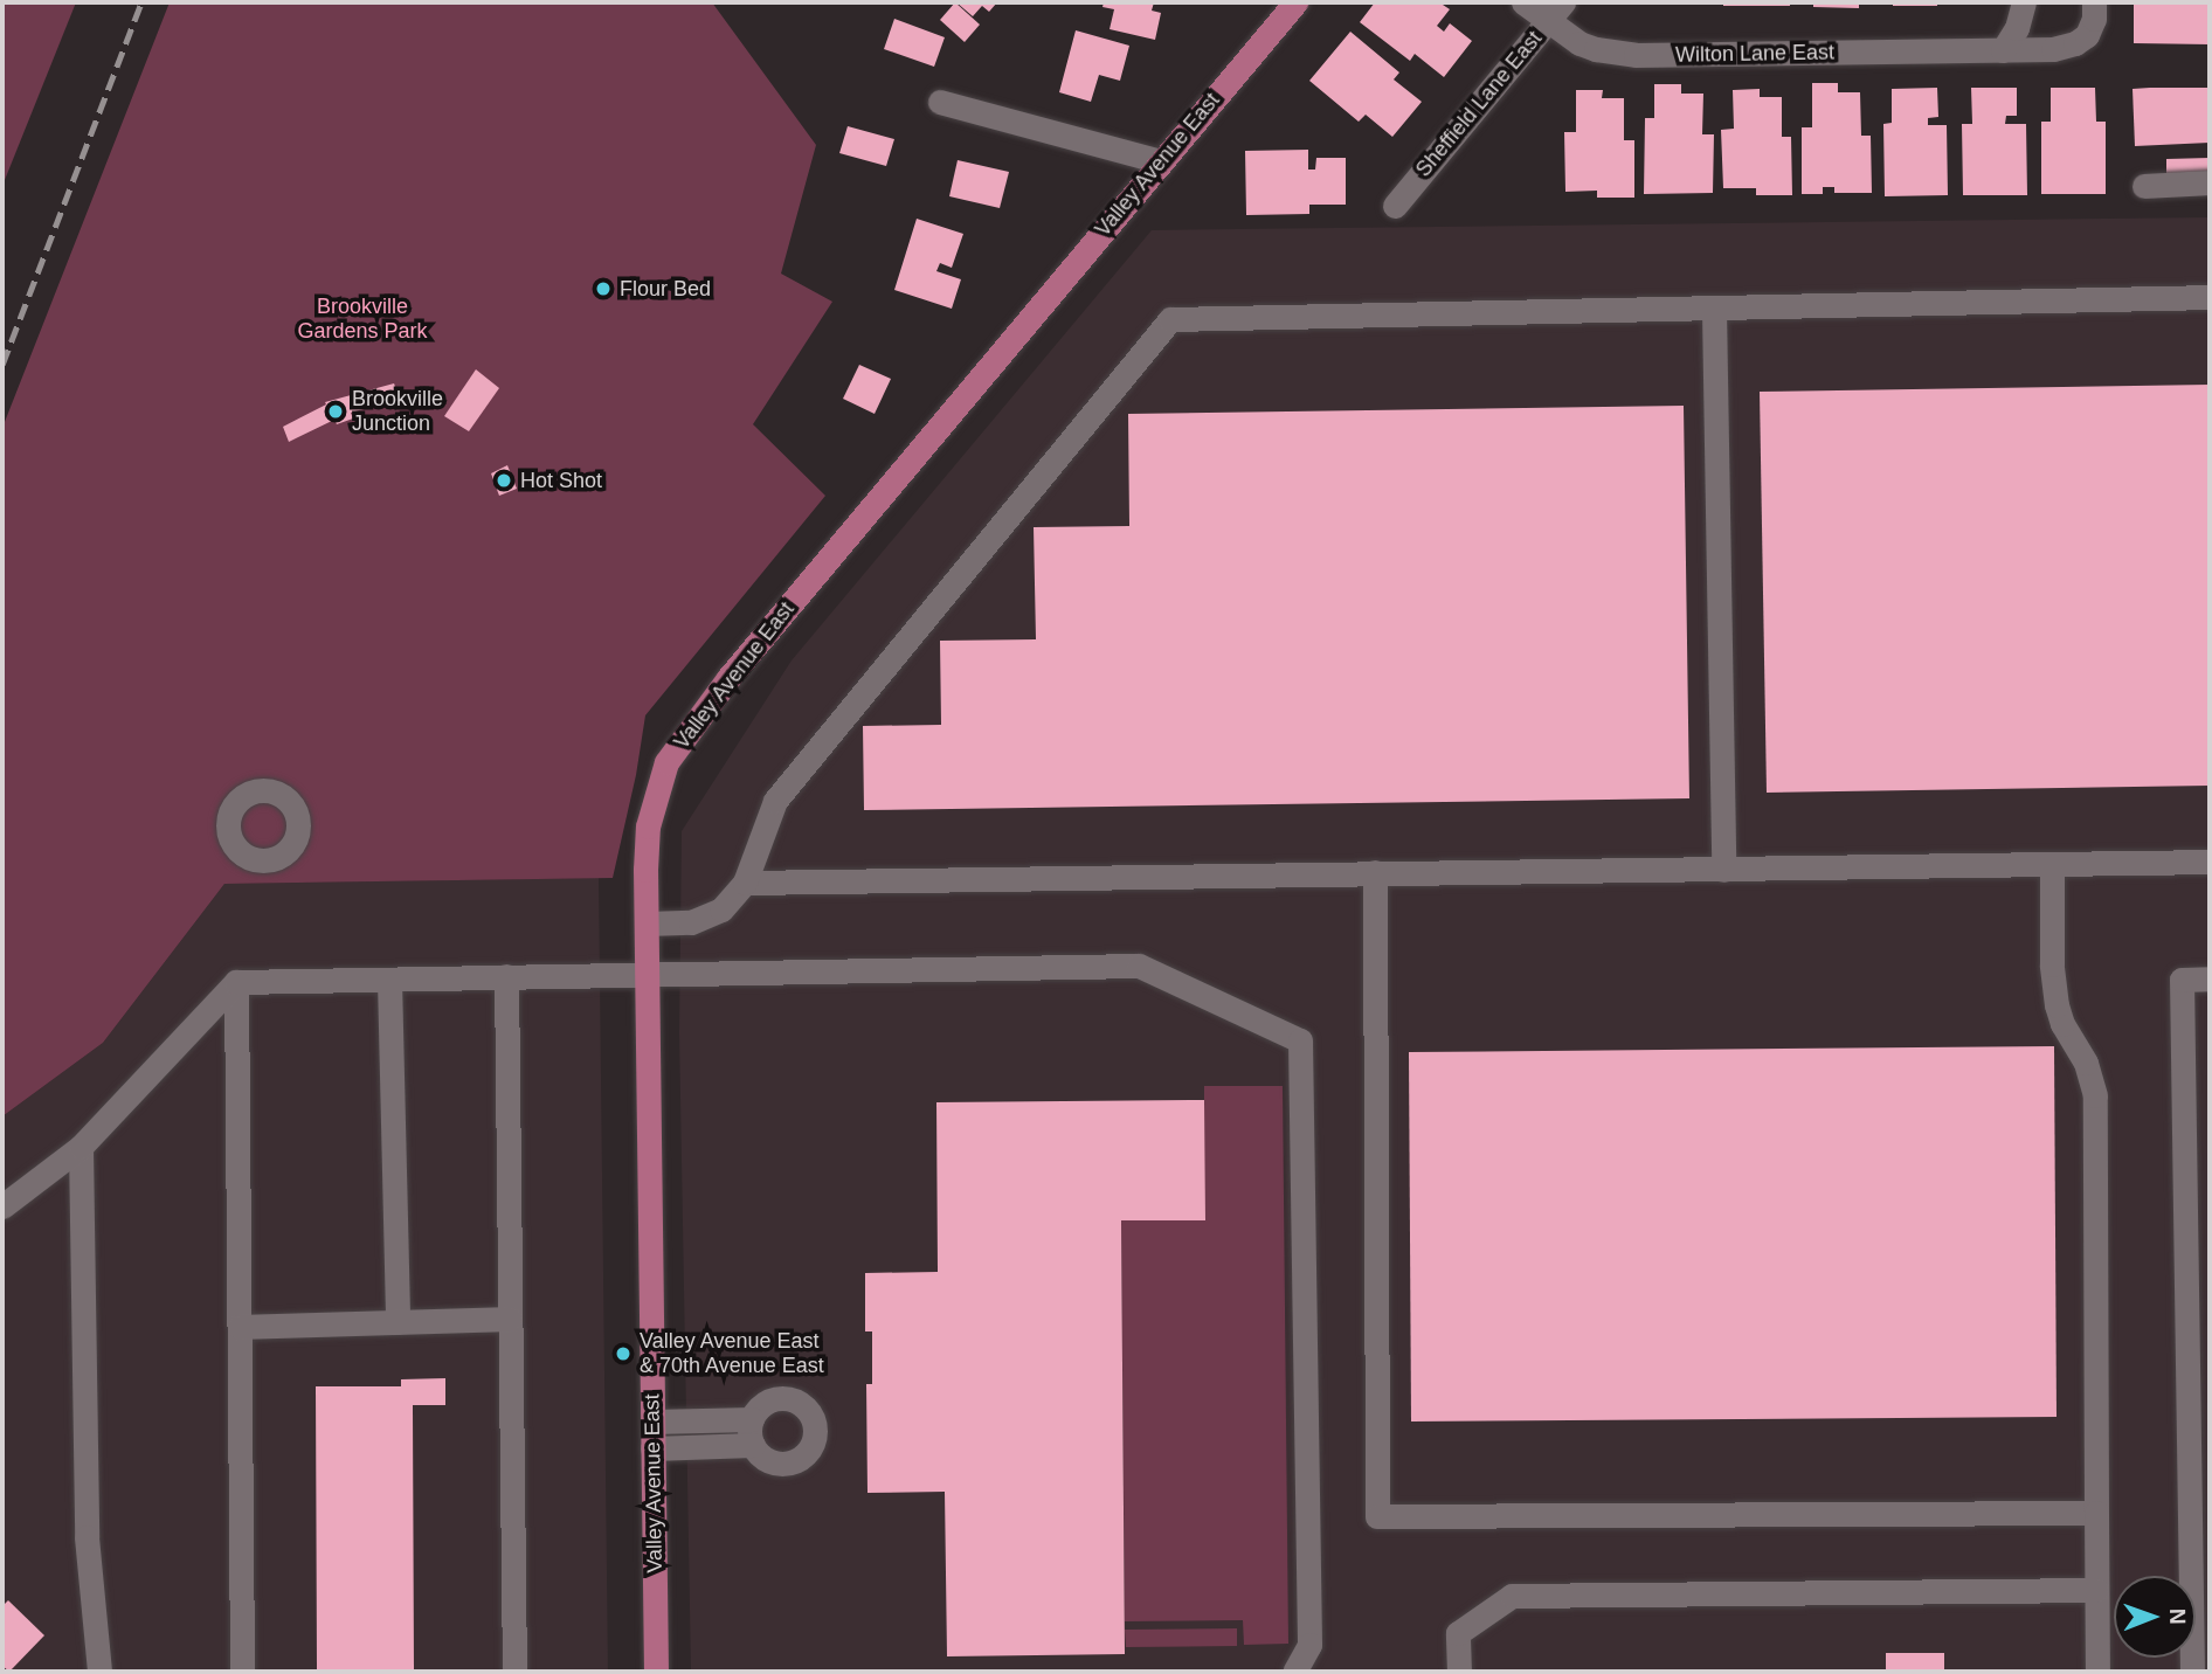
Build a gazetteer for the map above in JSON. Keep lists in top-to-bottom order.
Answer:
{
  "streets": {
    "main road": ["Valley Avenue East"],
    "street": ["Wilton Lane East", "Sheffield Lane East"]
  },
  "crossings": [
    ["Wilton Lane East", "Sheffield Lane East"]
  ],
  "parks": ["Brookville Gardens Park"],
  "places": [
    "Flour Bed",
    "Brookville Junction",
    "Hot Shot",
    "Valley Avenue East & 70th Avenue East"
  ],
  "north": "right"
}
